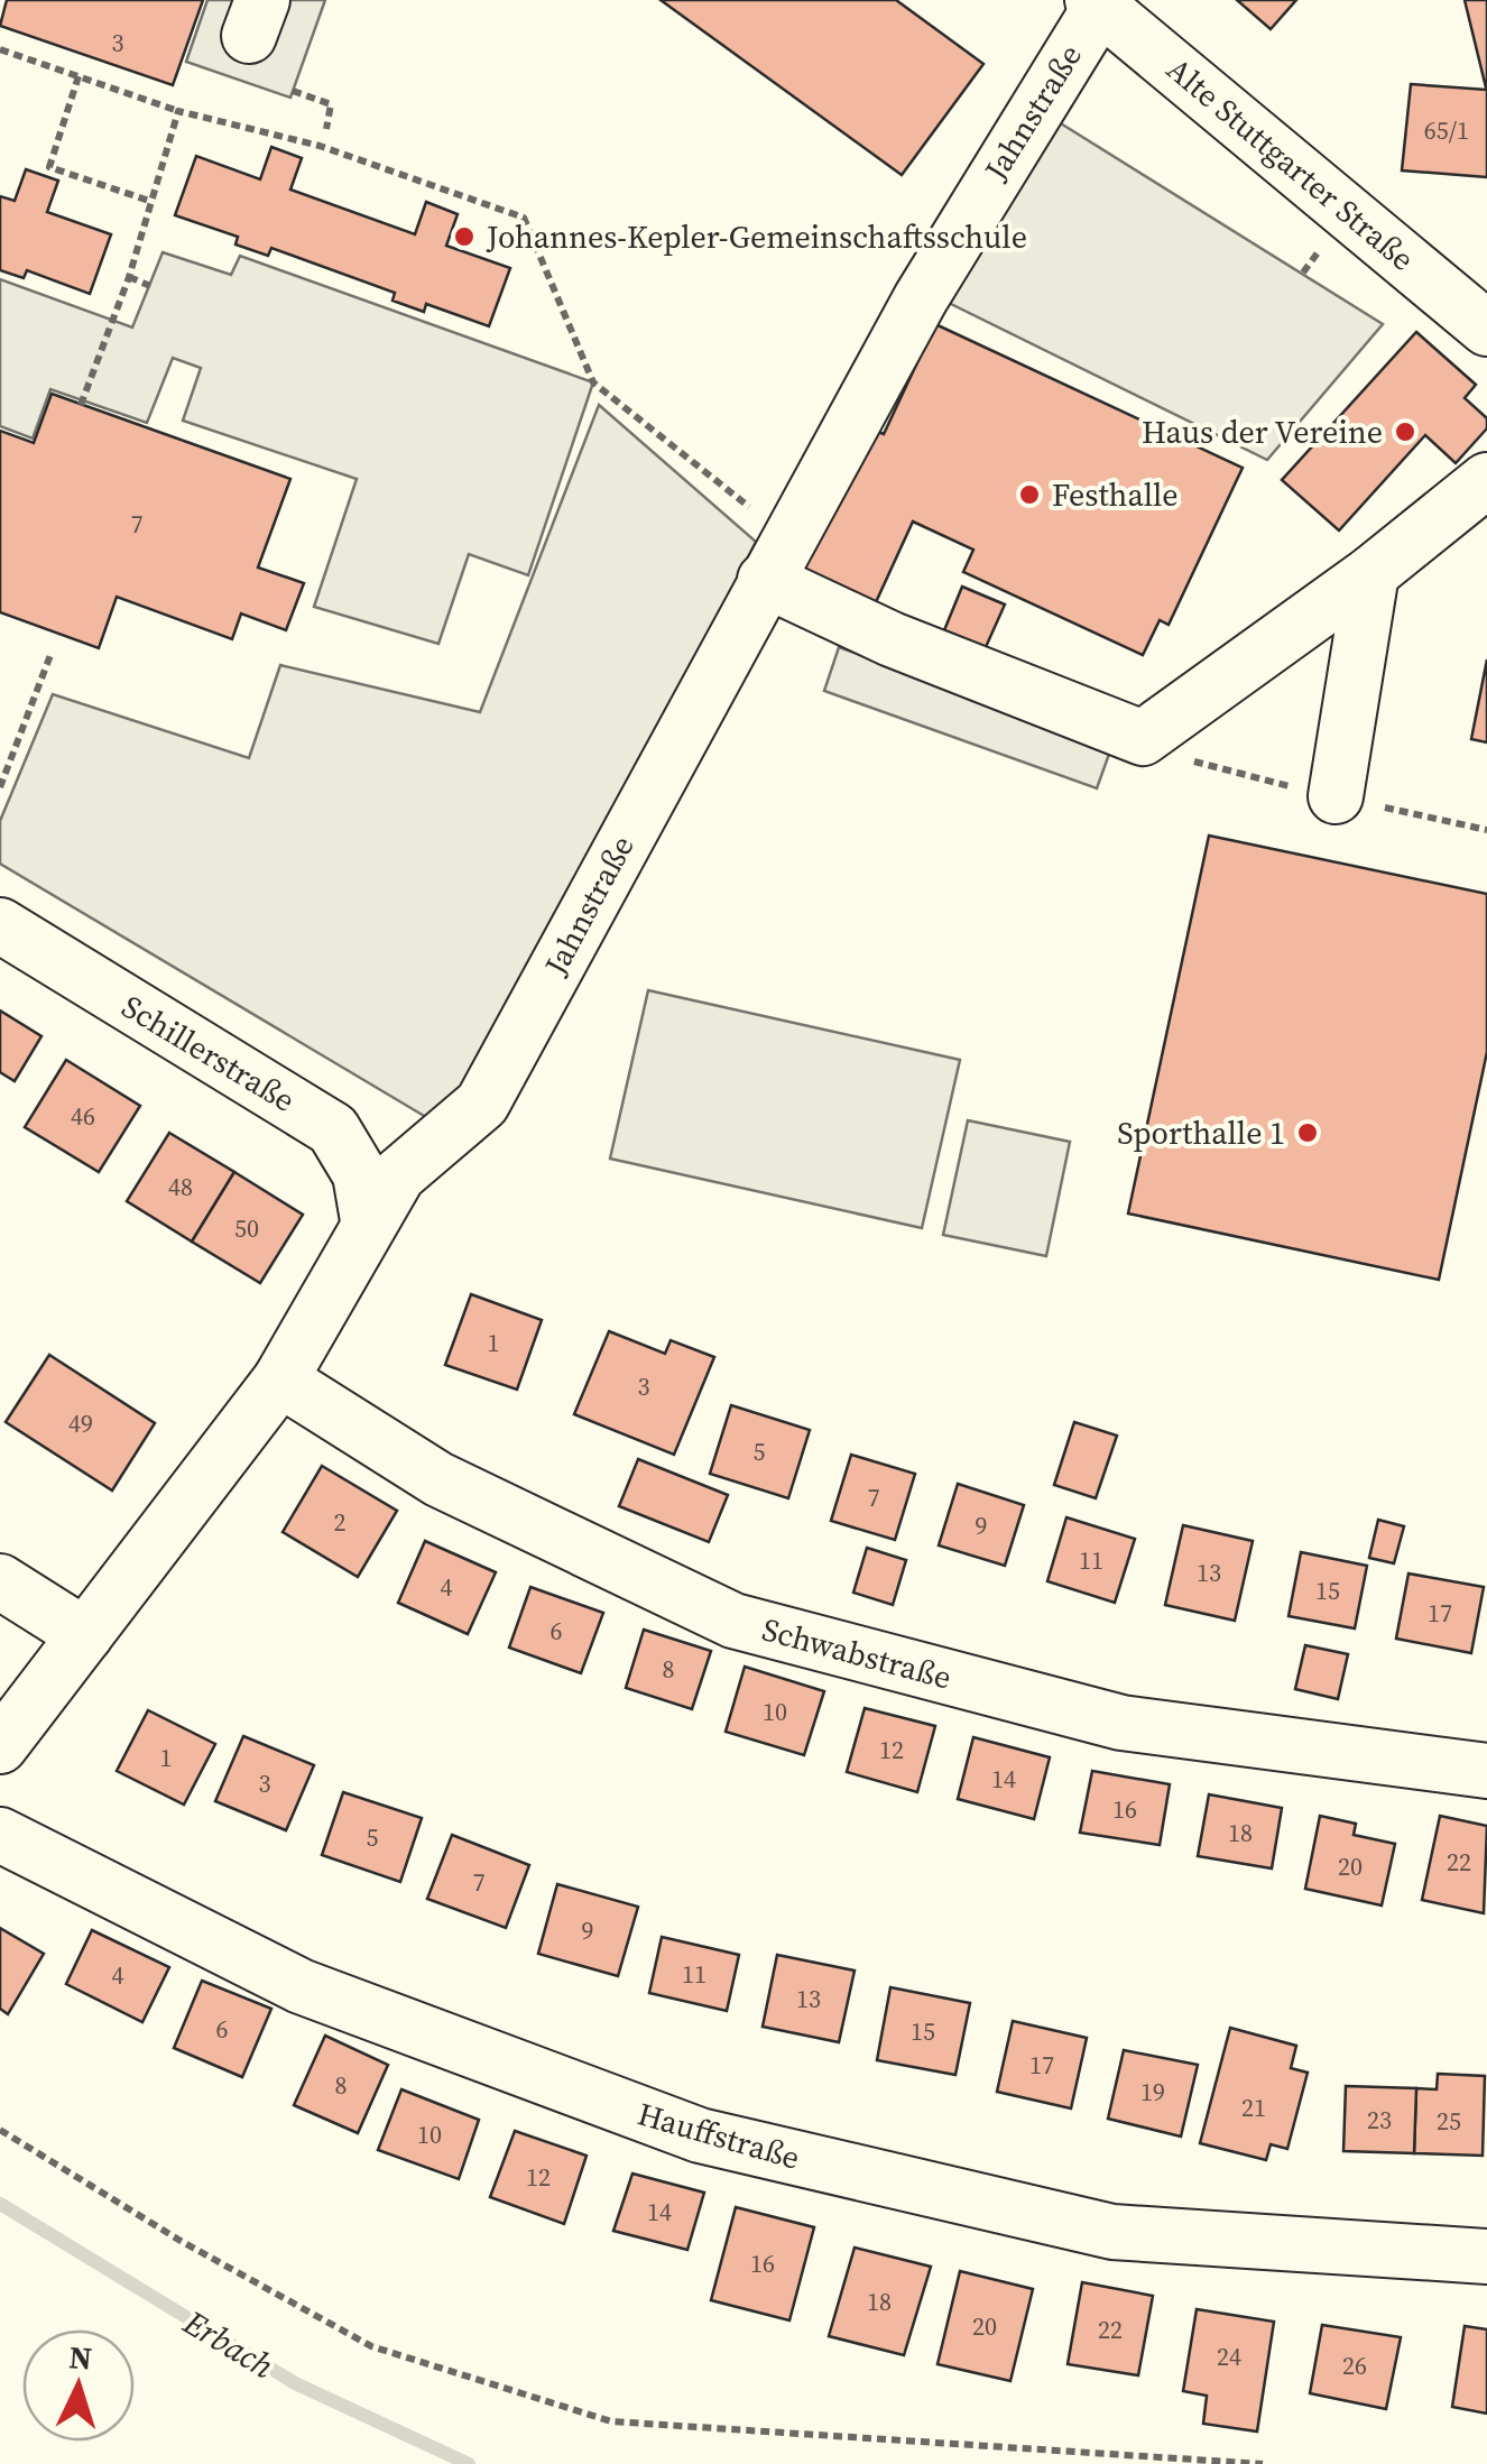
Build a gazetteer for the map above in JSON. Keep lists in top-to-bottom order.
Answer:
{
  "streets": {
    "street": [
      "Jahnstraße",
      "Alte Stuttgarter Straße",
      "Schillerstraße",
      "Schwabstraße",
      "Hauffstraße"
    ]
  },
  "crossings": [
    ["Jahnstraße", "Alte Stuttgarter Straße"],
    ["Jahnstraße", "Schillerstraße"],
    ["Jahnstraße", "Schwabstraße"]
  ],
  "water": ["Erbach"],
  "places": [
    "Johannes-Kepler-Gemeinschaftsschule",
    "Haus der Vereine",
    "Festhalle",
    "Sporthalle 1"
  ],
  "house_numbers": [
    "3",
    "65/1",
    "7",
    "46",
    "48",
    "50",
    "1",
    "3",
    "49",
    "5",
    "7",
    "2",
    "9",
    "11",
    "13",
    "4",
    "15",
    "17",
    "6",
    "8",
    "10",
    "12",
    "1",
    "14",
    "3",
    "16",
    "18",
    "5",
    "22",
    "20",
    "7",
    "9",
    "11",
    "4",
    "13",
    "6",
    "15",
    "17",
    "8",
    "19",
    "21",
    "23",
    "25",
    "10",
    "12",
    "14",
    "16",
    "18",
    "20",
    "22",
    "24",
    "26"
  ],
  "north": "top"
}
